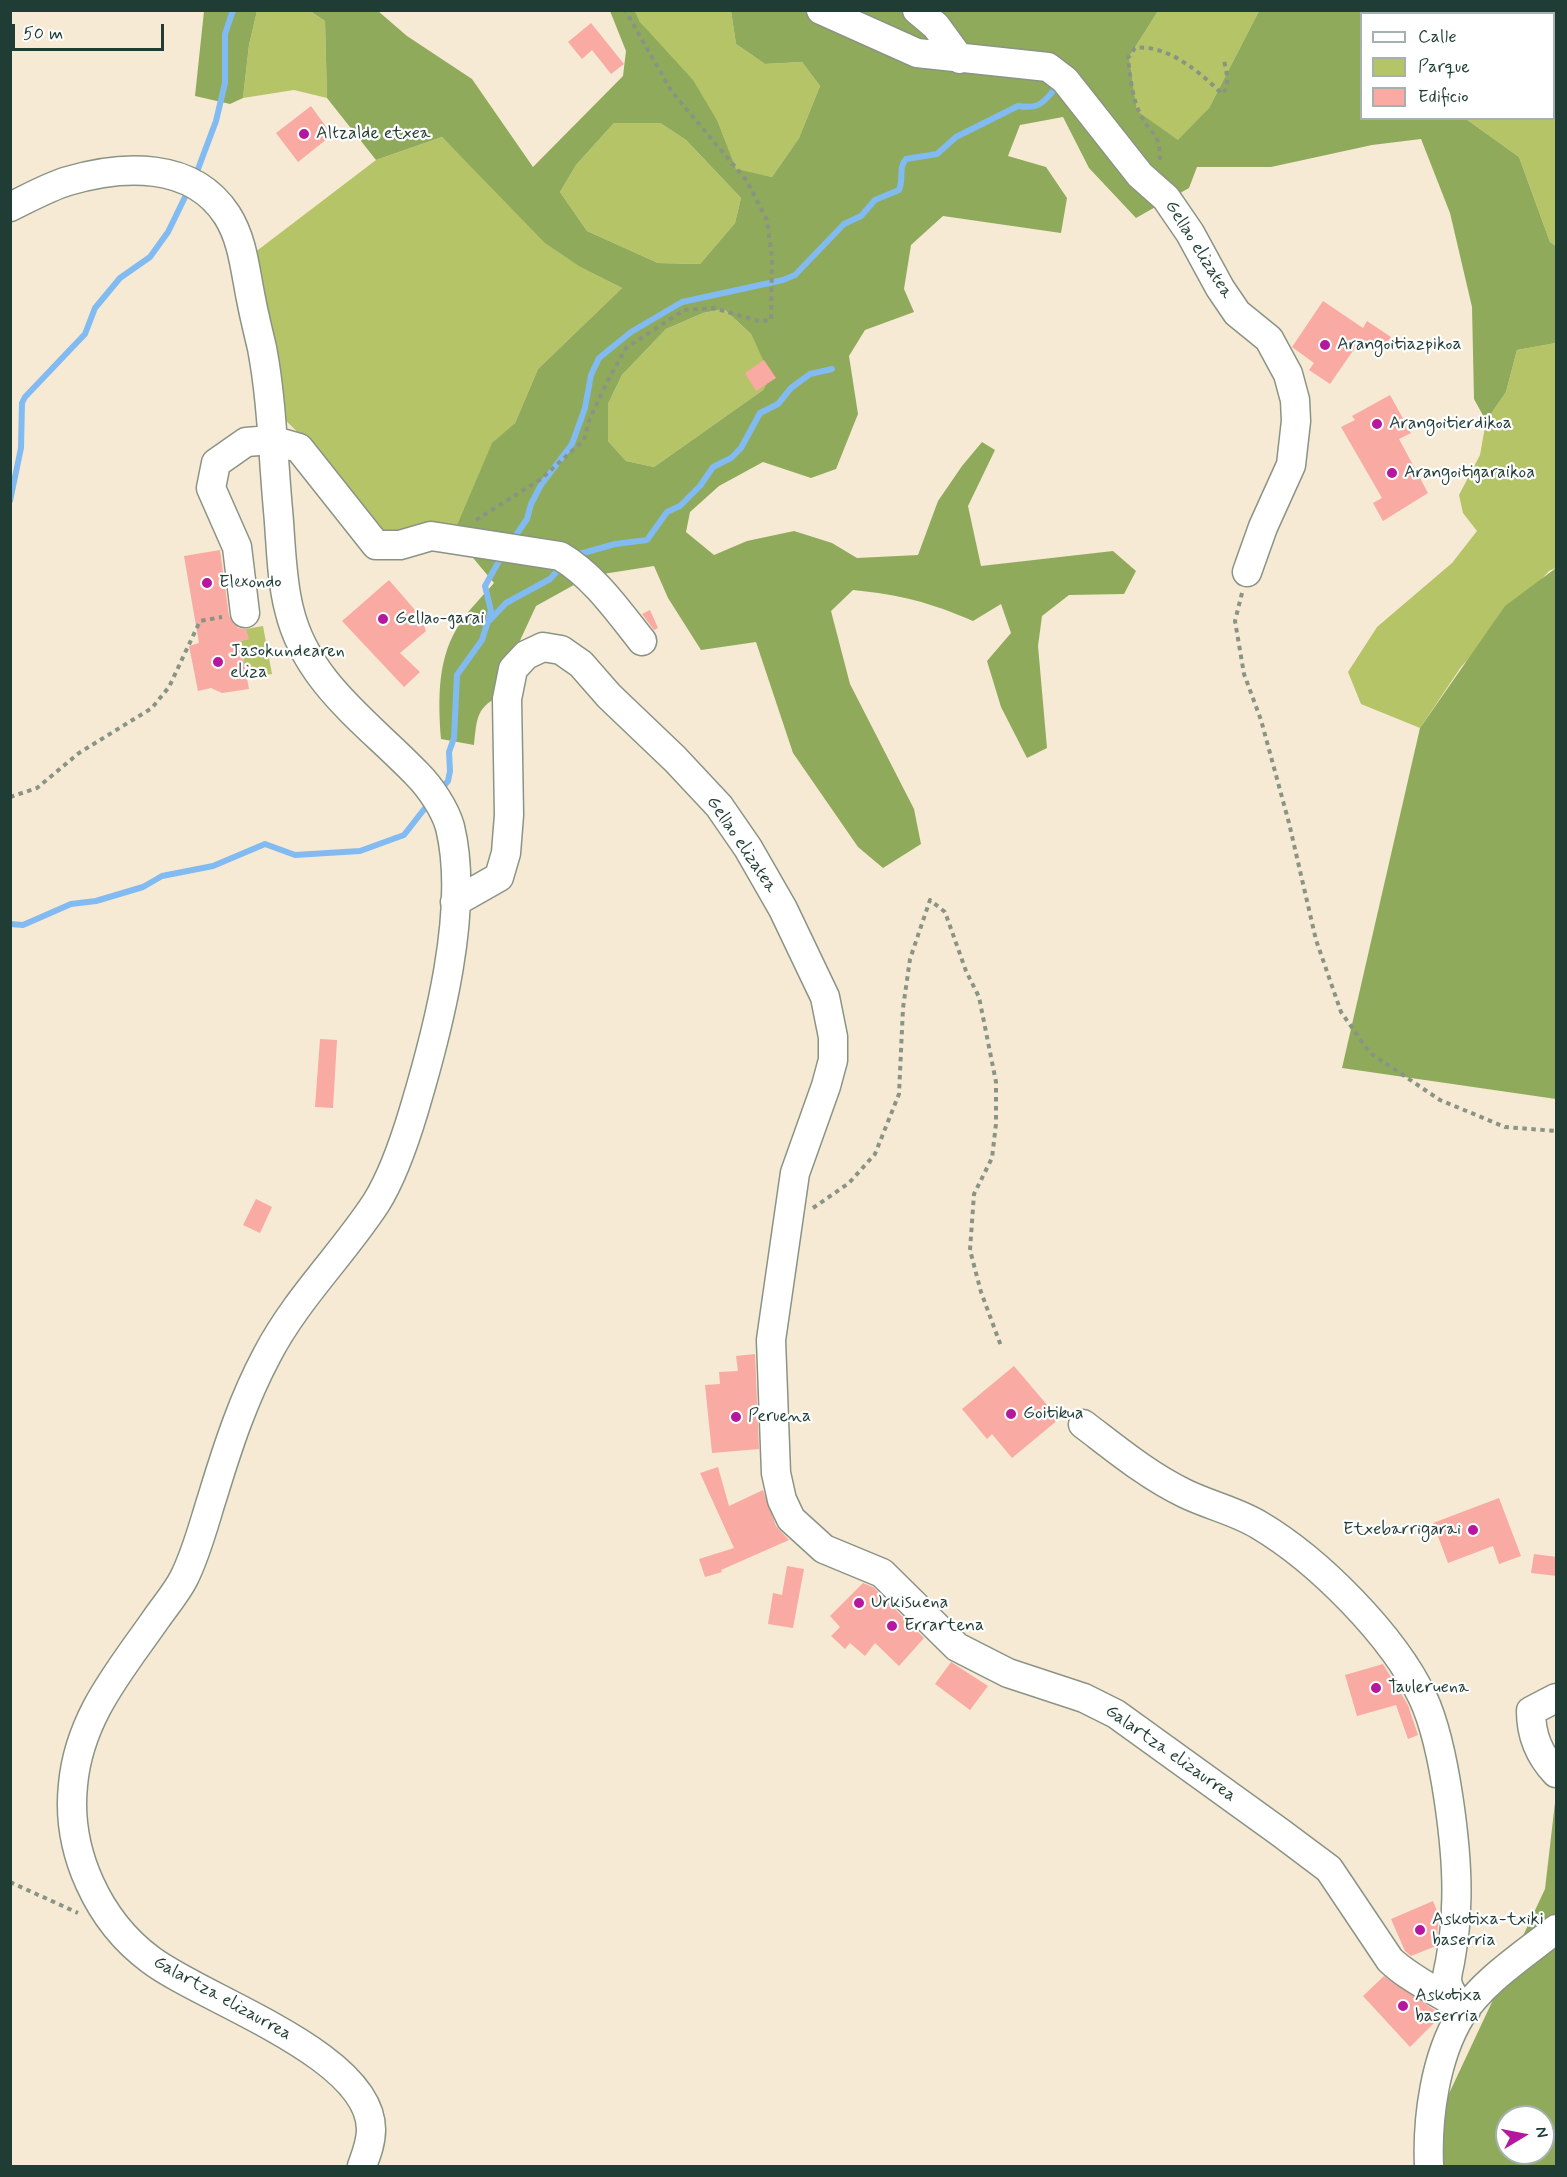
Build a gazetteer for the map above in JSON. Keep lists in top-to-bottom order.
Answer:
{
  "streets": {
    "street": ["Gellao elizatea", "Galartza elizaurrea"]
  },
  "crossings": [
    ["Gellao elizatea", "Galartza elizaurrea"]
  ],
  "places": [
    "Altzalde etxea",
    "Arangoitiazpikoa",
    "Arangoitierdikoa",
    "Arangoitigaraikoa",
    "Elexondo",
    "Gellao-garai",
    "Jasokundearen eliza",
    "Goitikua",
    "Peruena",
    "Etxebarrigarai",
    "Urkisuena",
    "Errartena",
    "Tauleruena",
    "Askotixa-txiki baserria",
    "Askotixa baserria"
  ],
  "legend": ["Calle", "Parque", "Edificio"],
  "scale_bar": "50 m",
  "north": "right"
}
